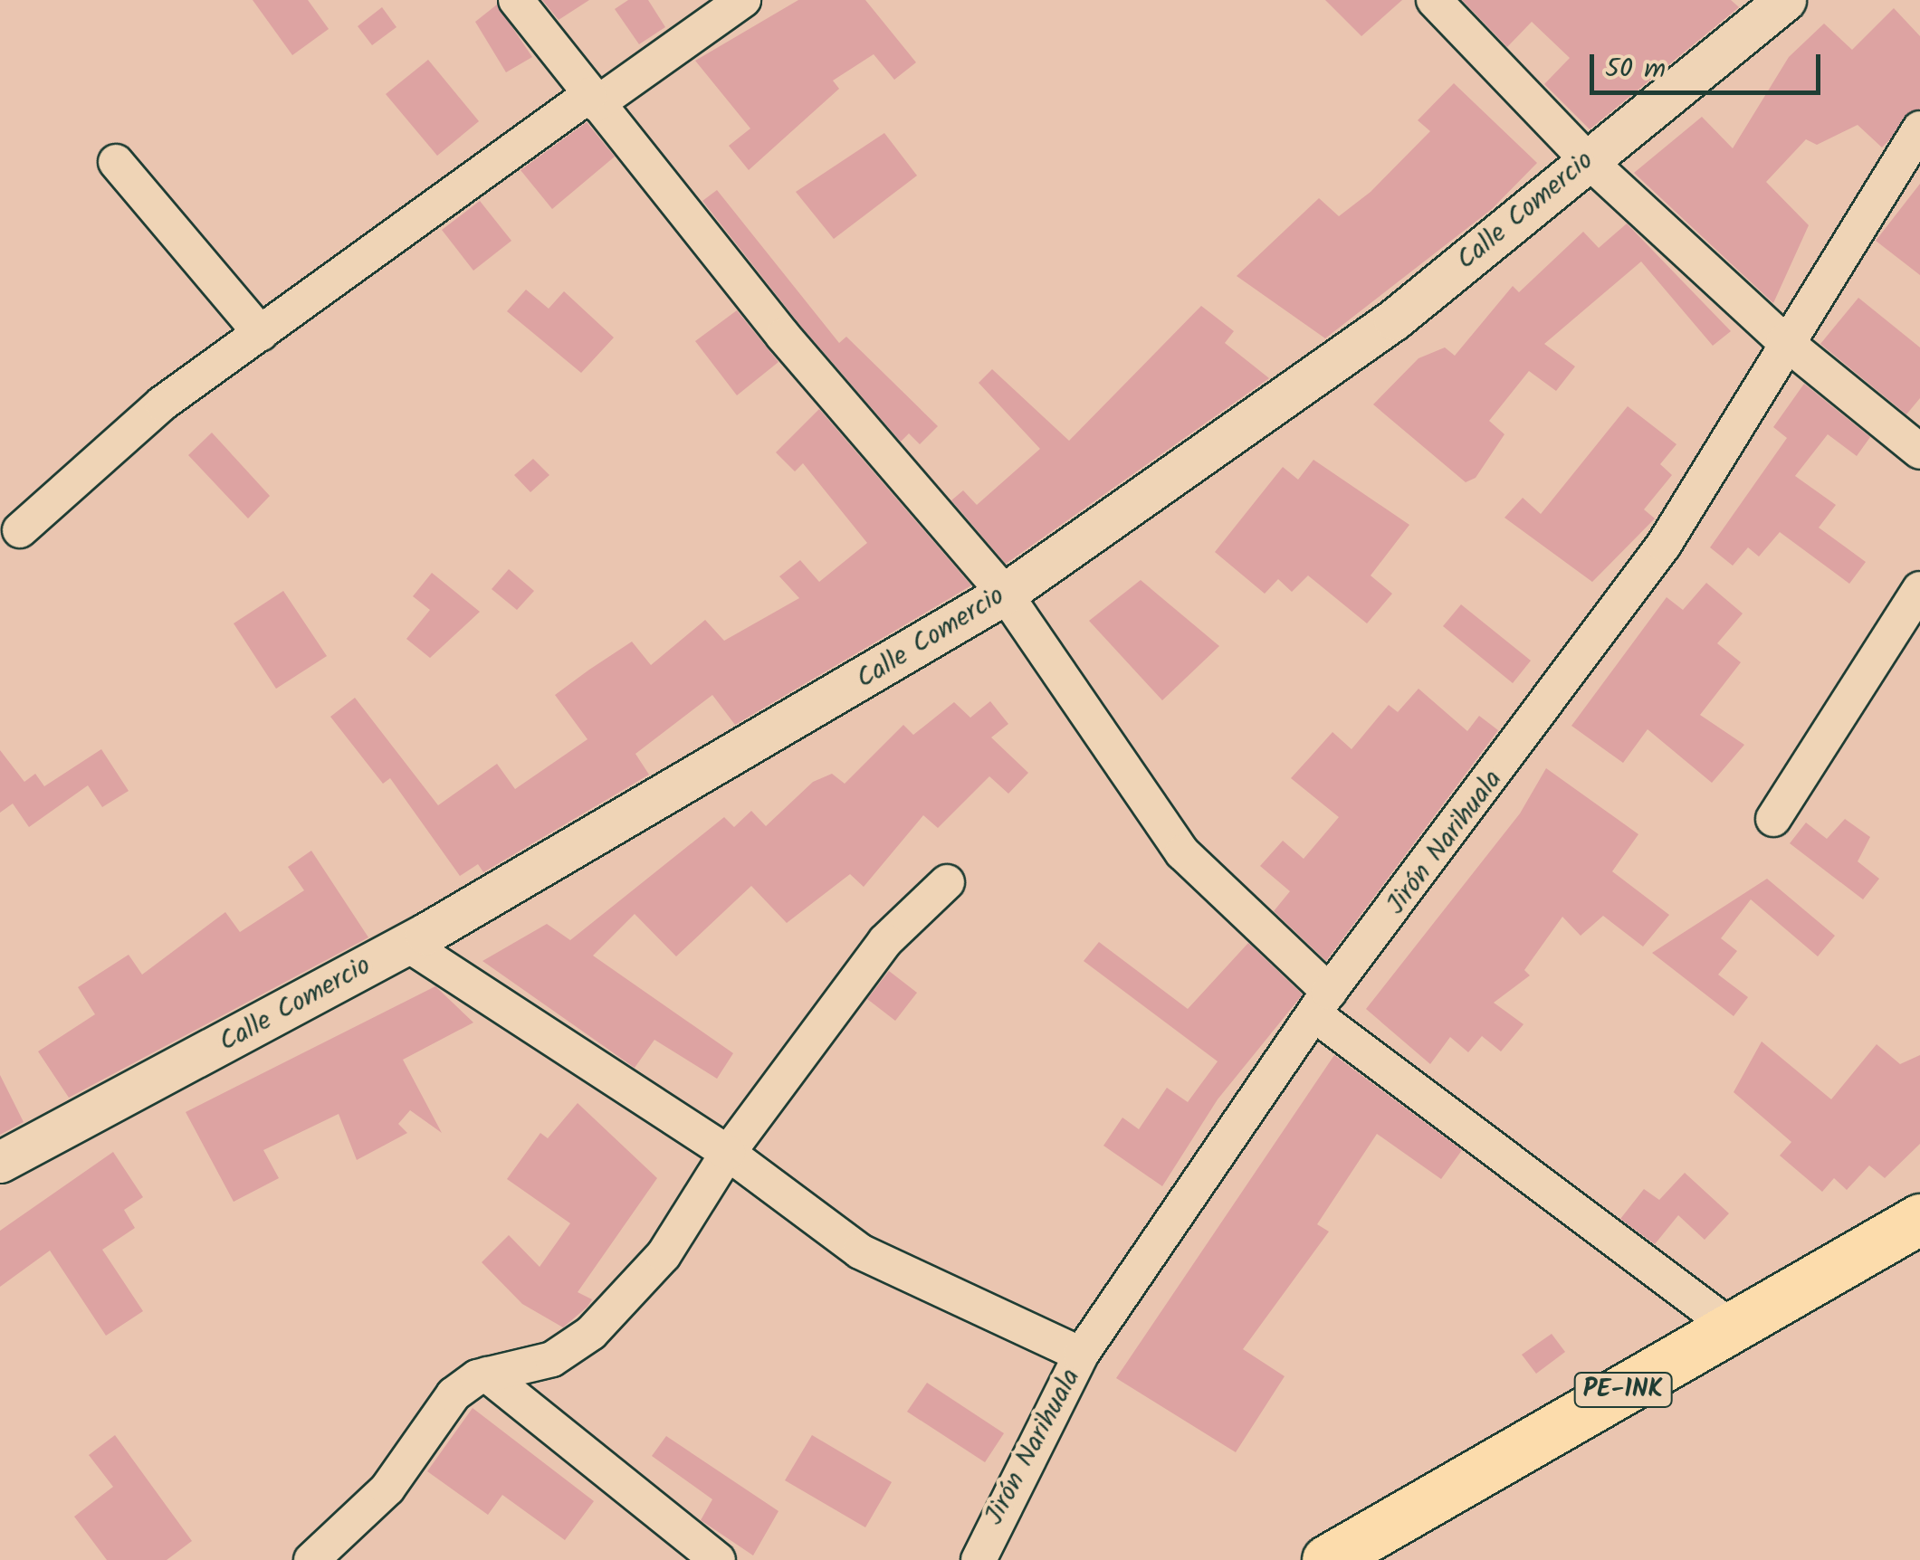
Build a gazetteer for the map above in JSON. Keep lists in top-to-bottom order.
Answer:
{
  "streets": {
    "main road": ["PE-1NK"],
    "street": ["Calle Comercio", "Jirón Narihuala"]
  },
  "scale_bar": "50 m"
}
